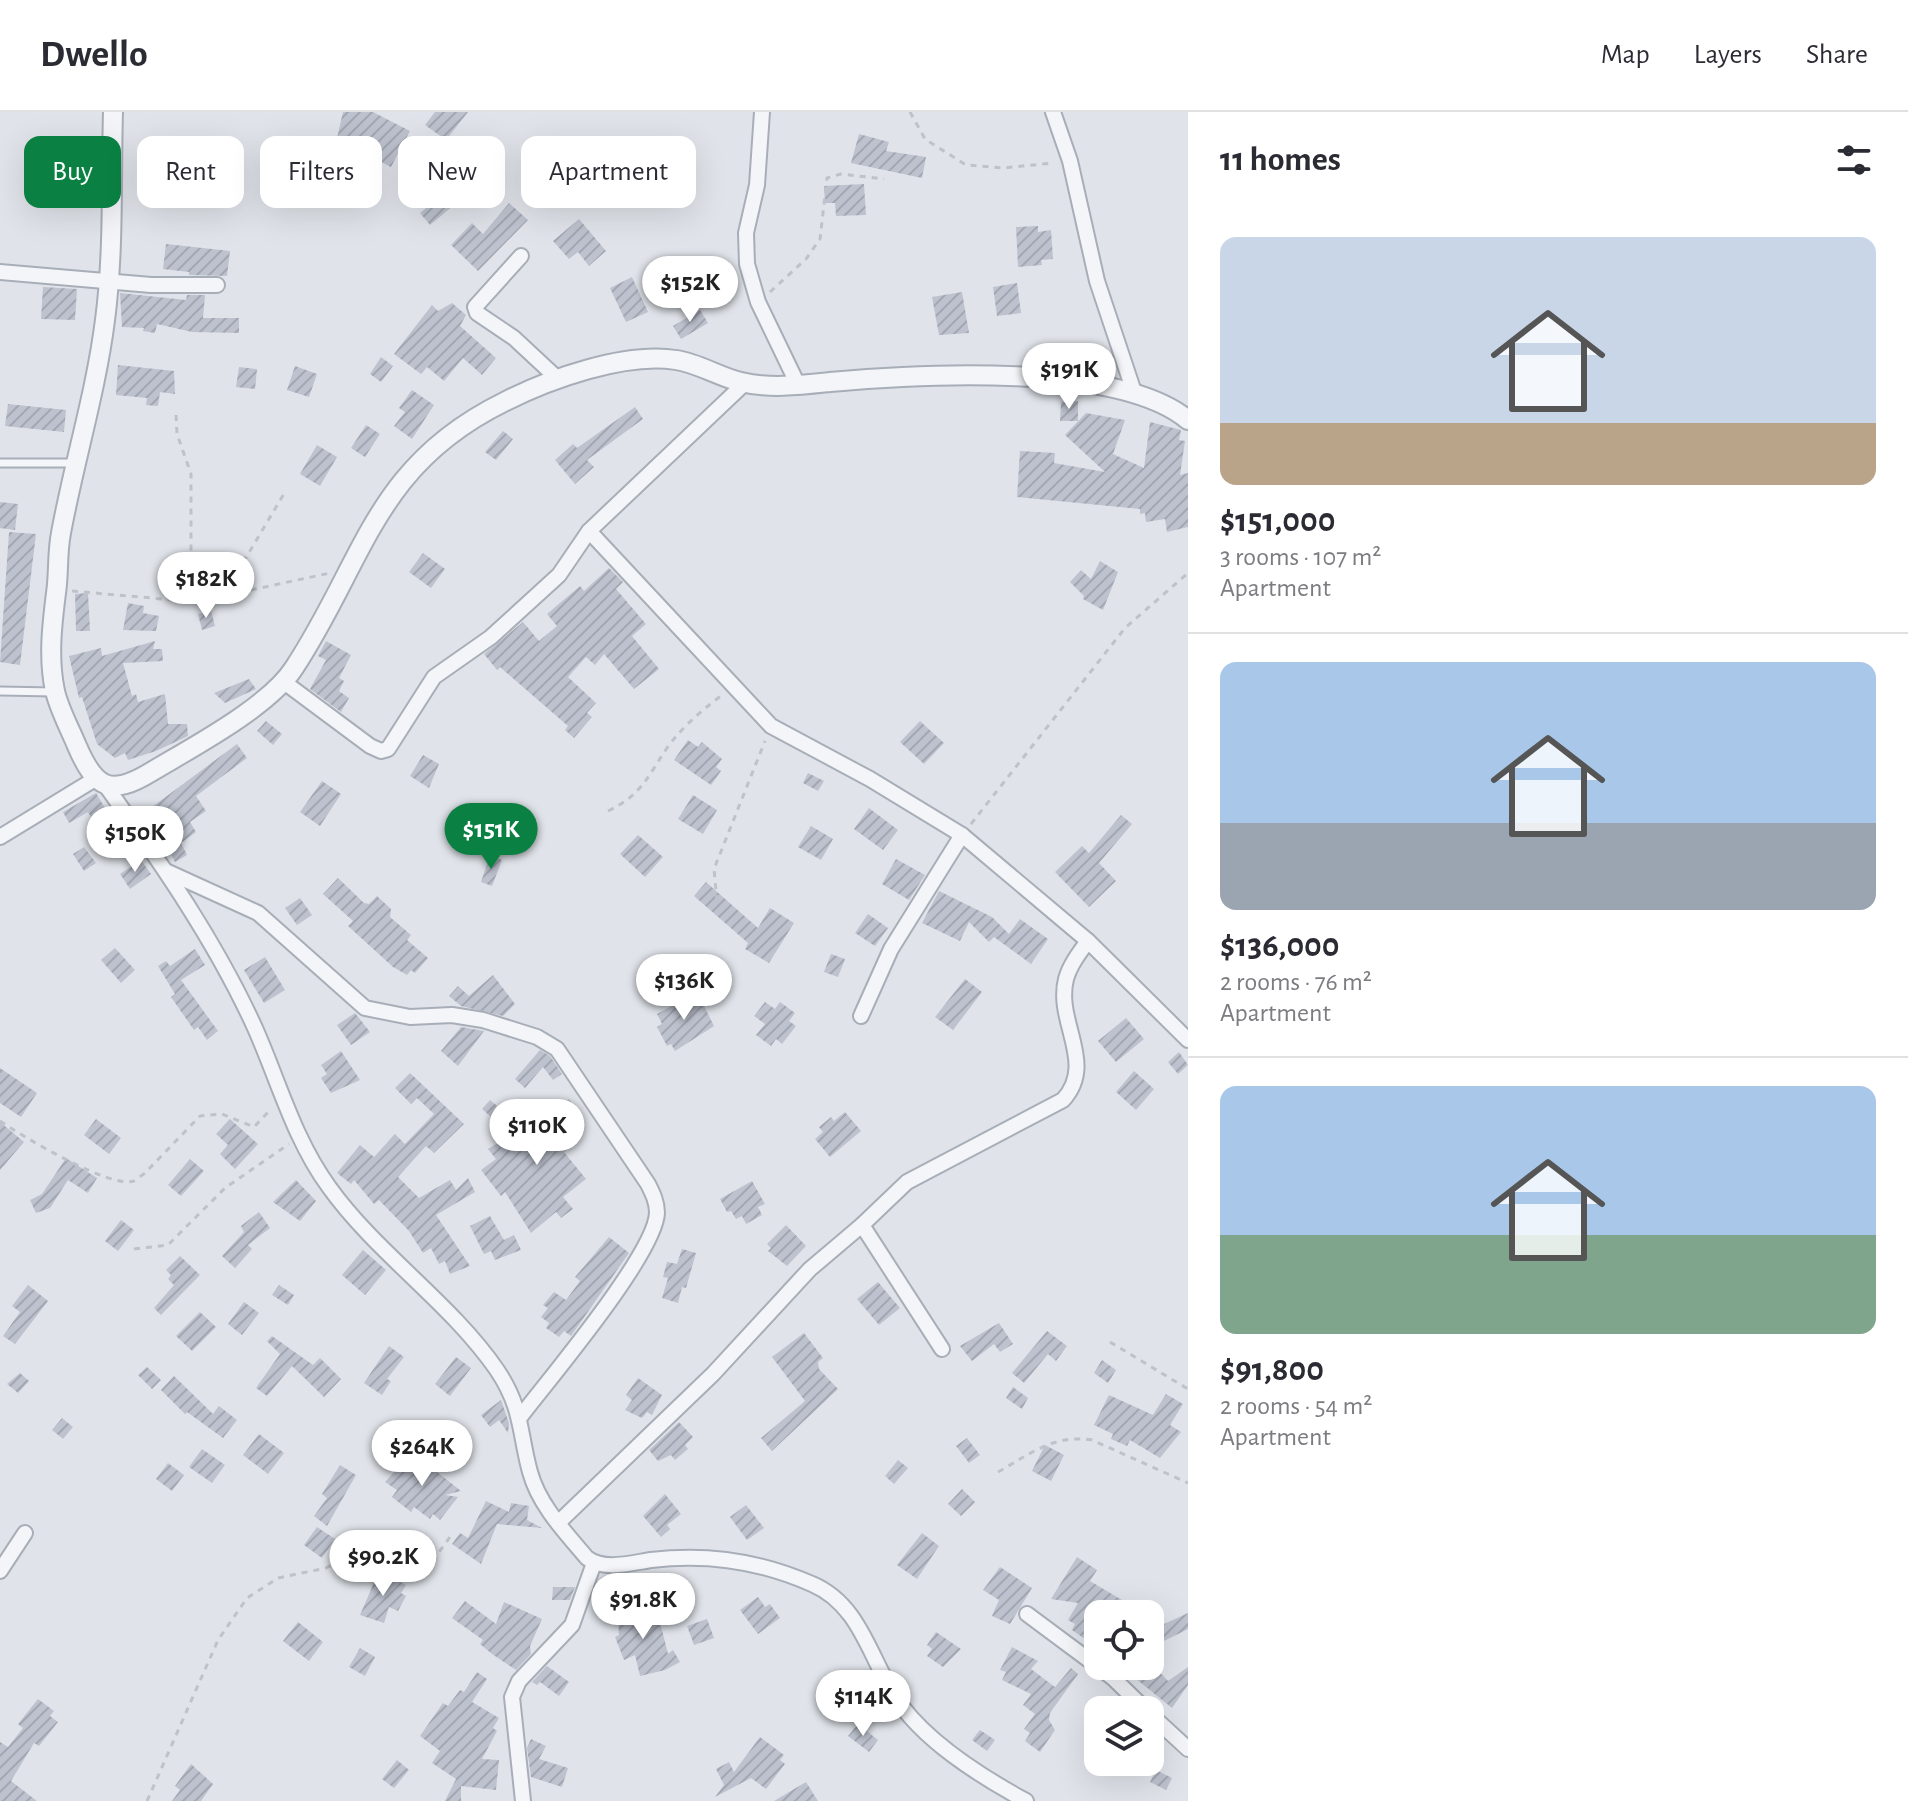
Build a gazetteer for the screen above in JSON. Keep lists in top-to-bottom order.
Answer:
{
  "page": {
    "header": "Dwello",
    "nav": ["Map", "Layers", "Share"],
    "heading": "11 homes",
    "chip": [
      "Buy",
      "Rent",
      "Filters",
      "New",
      "Apartment"
    ],
    "list": [
      {
        "name": "$151,000",
        "note": "3 rooms · 107 m² · Apartment"
      },
      {
        "name": "$136,000",
        "note": "2 rooms · 76 m² · Apartment"
      },
      {
        "name": "$91,800",
        "note": "2 rooms · 54 m² · Apartment"
      }
    ],
    "price": [
      "$152K",
      "$191K",
      "$182K",
      "$151K",
      "$150K",
      "$136K",
      "$110K",
      "$264K",
      "$90.2K",
      "$91.8K",
      "$114K"
    ]
  }
}
